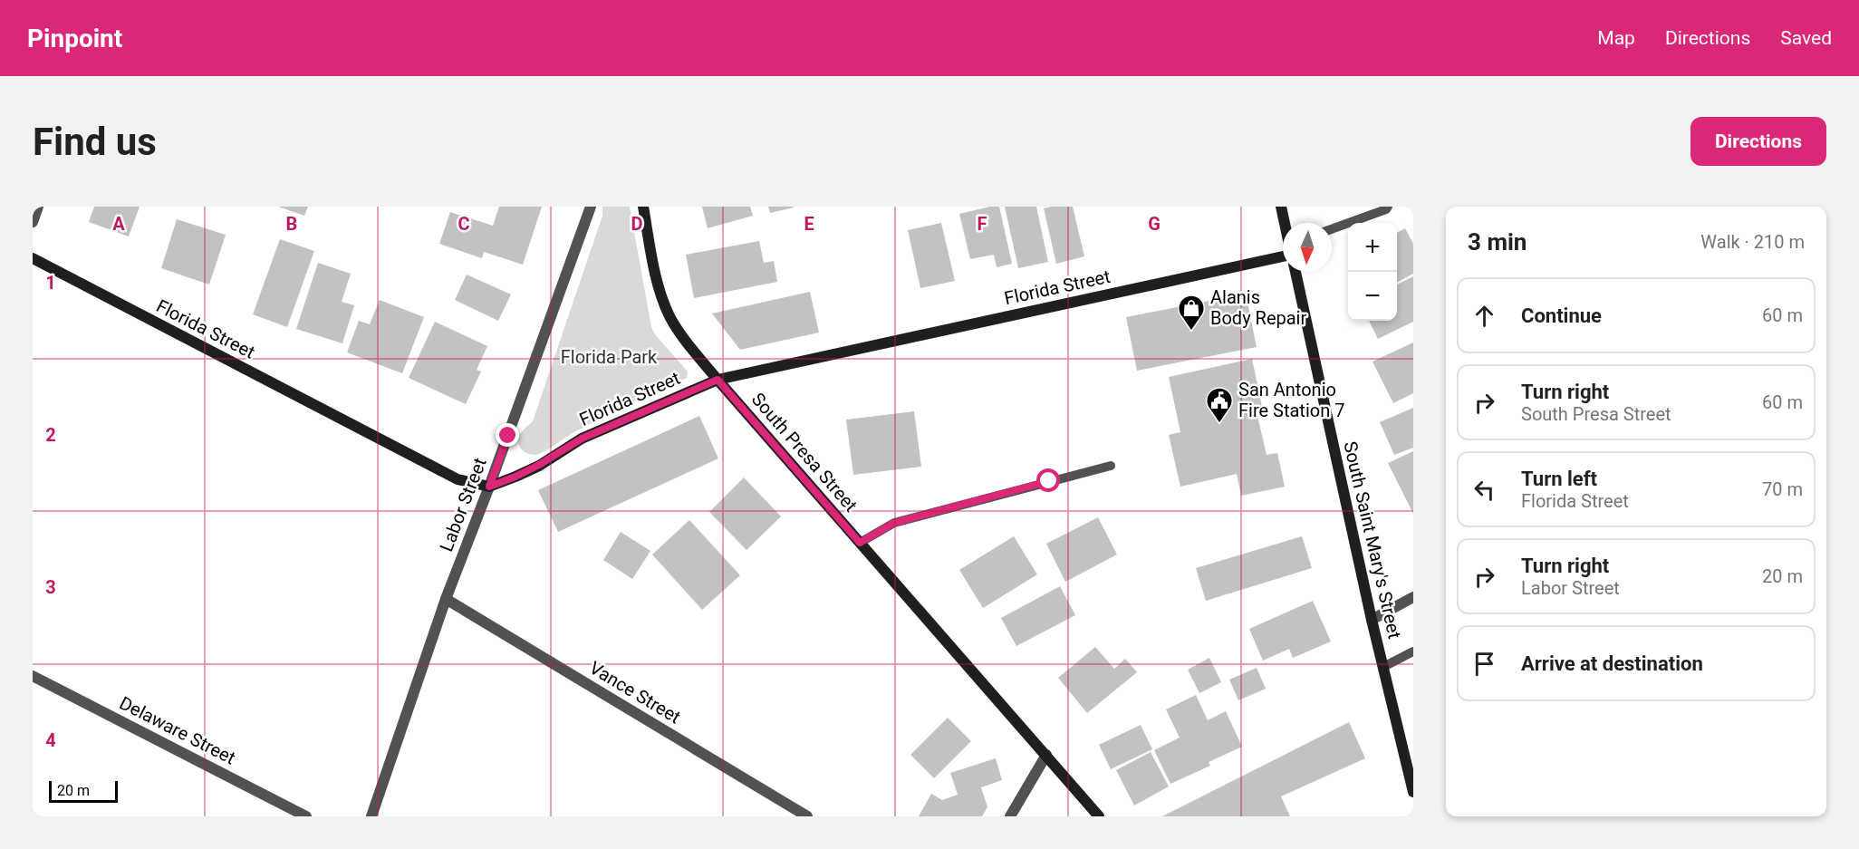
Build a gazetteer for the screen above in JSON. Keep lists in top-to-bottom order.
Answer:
{
  "streets": {
    "main road": ["Florida Street", "South Presa Street", "South Saint Mary's Street"],
    "street": ["Labor Street", "Vance Street", "Delaware Street"]
  },
  "crossings": [
    ["Florida Street", "South Presa Street"],
    ["Florida Street", "Labor Street"],
    ["Labor Street", "Vance Street"]
  ],
  "parks": ["Florida Park"],
  "places": {
    "shop": ["Alanis Body Repair"],
    "public building": ["San Antonio Fire Station 7"]
  },
  "scale_bar": "20 m",
  "north": "bottom",
  "page": {
    "header": "Pinpoint",
    "nav": ["Map", "Directions", "Saved"],
    "buttons": "Directions",
    "title": "Find us",
    "heading": ["3 min", "Walk · 210 m"],
    "map_buttons": ["+", "−"],
    "list": [
      ["Continue", "60 m"],
      ["Turn right", "South Presa Street", "60 m"],
      ["Turn left", "Florida Street", "70 m"],
      ["Turn right", "Labor Street", "20 m"],
      "Arrive at destination"
    ],
    "scale": "20 m"
  },
  "grid": {
    "columns": [
      "A",
      "B",
      "C",
      "D",
      "E",
      "F",
      "G"
    ],
    "rows": [
      "1",
      "2",
      "3",
      "4"
    ]
  }
}
